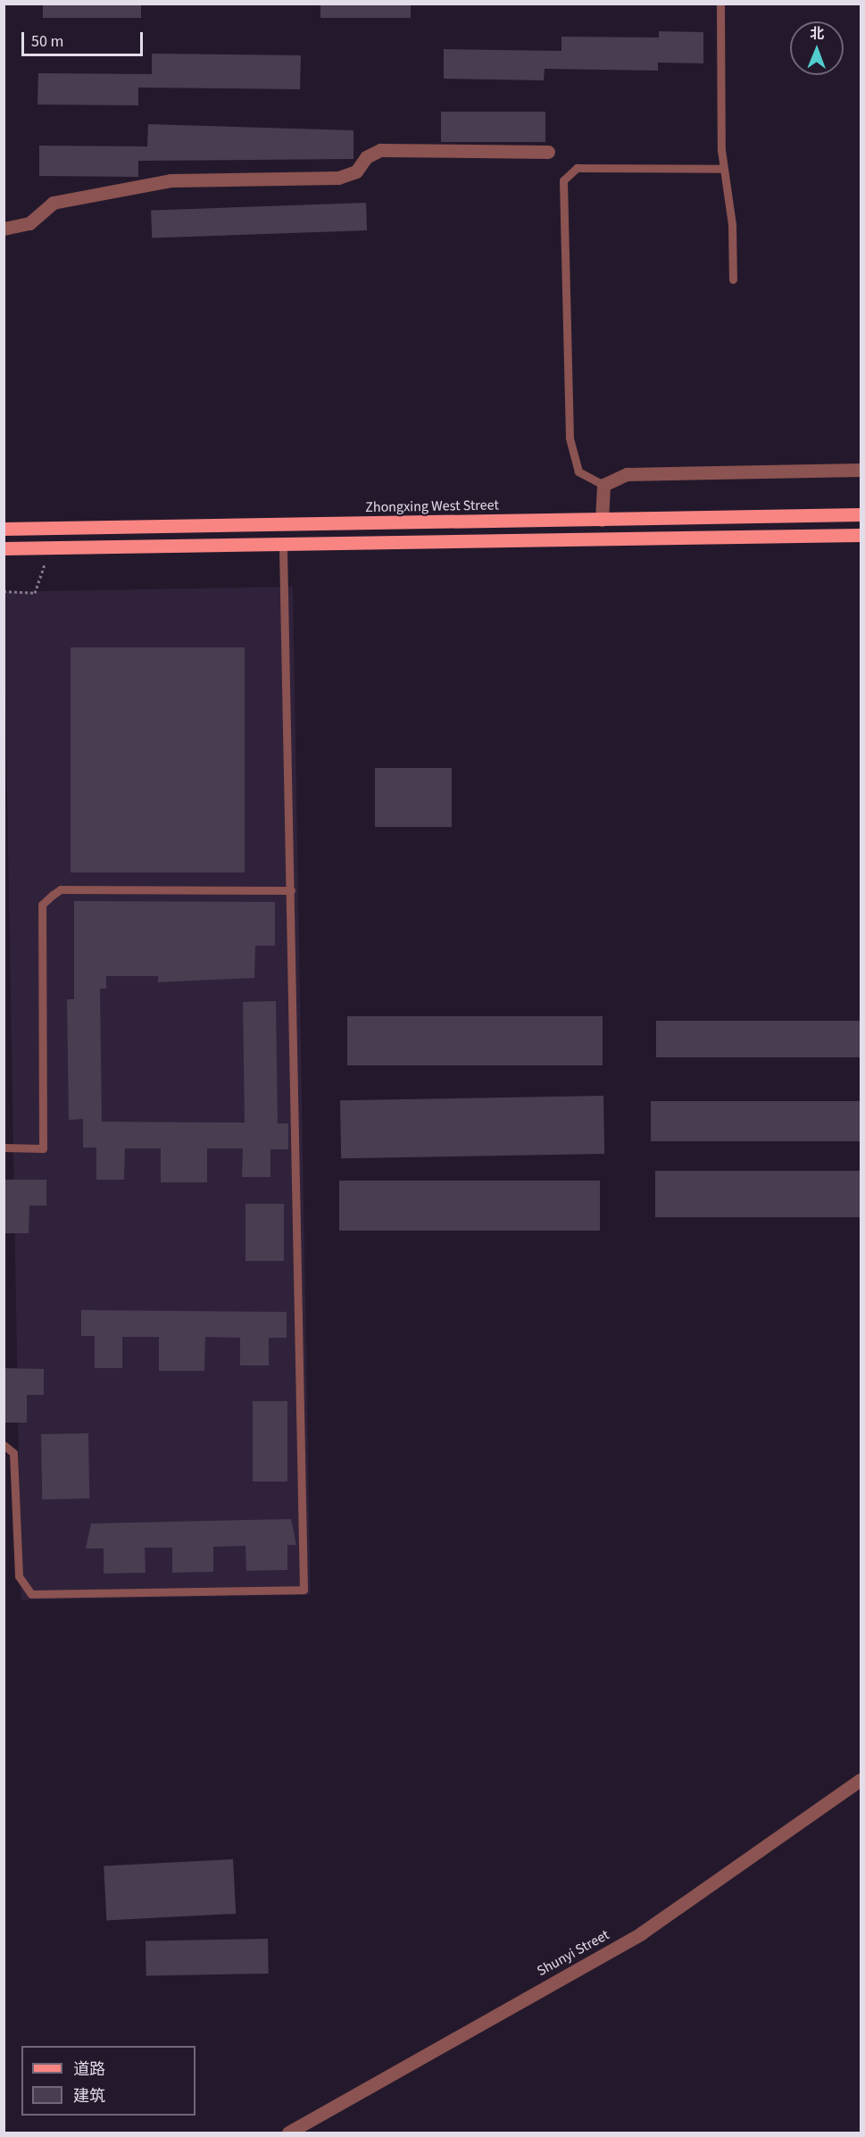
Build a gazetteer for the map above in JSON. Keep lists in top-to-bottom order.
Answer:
{
  "streets": {
    "main road": ["Zhongxing West Street"],
    "street": ["Shunyi Street"]
  },
  "legend": ["道路", "建筑"],
  "scale_bar": "50 m",
  "north": "top"
}
